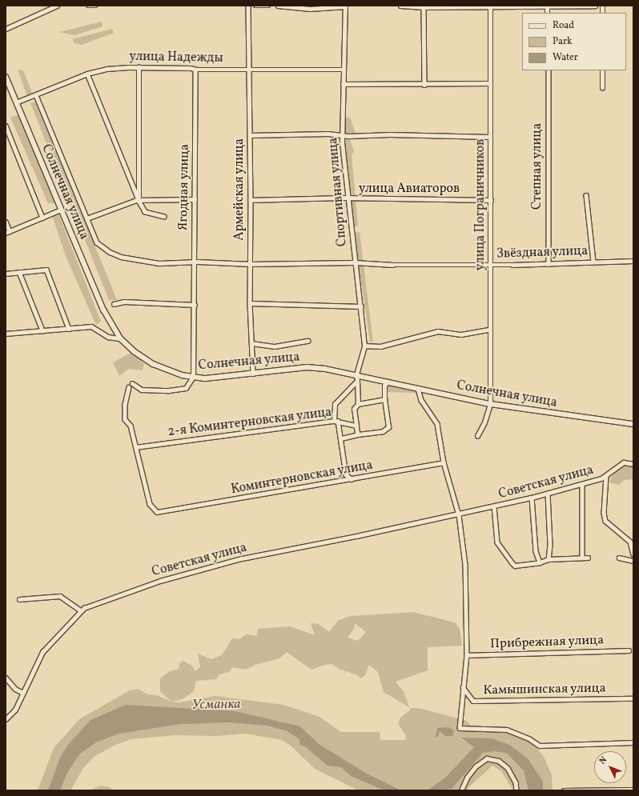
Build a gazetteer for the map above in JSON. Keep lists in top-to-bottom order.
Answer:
{
  "streets": {
    "street": [
      "улица Надежды",
      "Степная улица",
      "Ягодная улица",
      "улица Авиаторов",
      "Армейская улица",
      "Солнечная улица",
      "Спортивная улица",
      "улица Пограничников",
      "Звёздная улица",
      "2-я Коминтерновская улица",
      "Коминтерновская улица",
      "Советская улица",
      "Прибрежная улица",
      "Камышинская улица"
    ]
  },
  "crossings": [
    ["улица Надежды", "Ягодная улица"],
    ["улица Надежды", "Армейская улица"],
    ["улица Надежды", "Солнечная улица"],
    ["улица Надежды", "Спортивная улица"],
    ["улица Надежды", "Звёздная улица"],
    ["Степная улица", "Звёздная улица"],
    ["Ягодная улица", "Солнечная улица"],
    ["Ягодная улица", "Звёздная улица"],
    ["улица Авиаторов", "Армейская улица"],
    ["улица Авиаторов", "Спортивная улица"],
    ["улица Авиаторов", "улица Пограничников"],
    ["Армейская улица", "Солнечная улица"],
    ["Армейская улица", "Звёздная улица"],
    ["Солнечная улица", "Спортивная улица"],
    ["Солнечная улица", "улица Пограничников"],
    ["Спортивная улица", "Звёздная улица"],
    ["улица Пограничников", "Звёздная улица"],
    ["2-я Коминтерновская улица", "Коминтерновская улица"]
  ],
  "water": ["Усманка"],
  "legend": ["Road", "Park", "Water"],
  "north": "top left"
}
